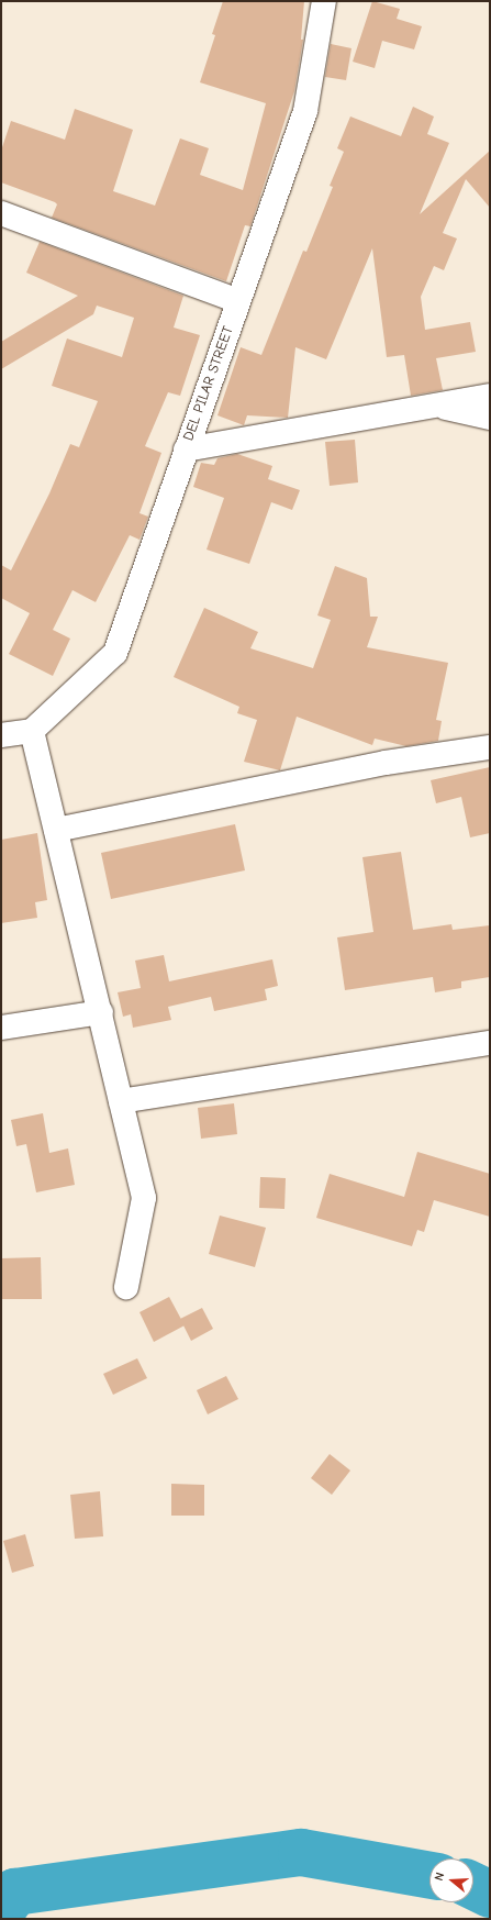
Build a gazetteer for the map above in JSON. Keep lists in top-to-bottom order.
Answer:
{
  "streets": {
    "street": ["DEL PILAR STREET"]
  },
  "north": "left"
}
